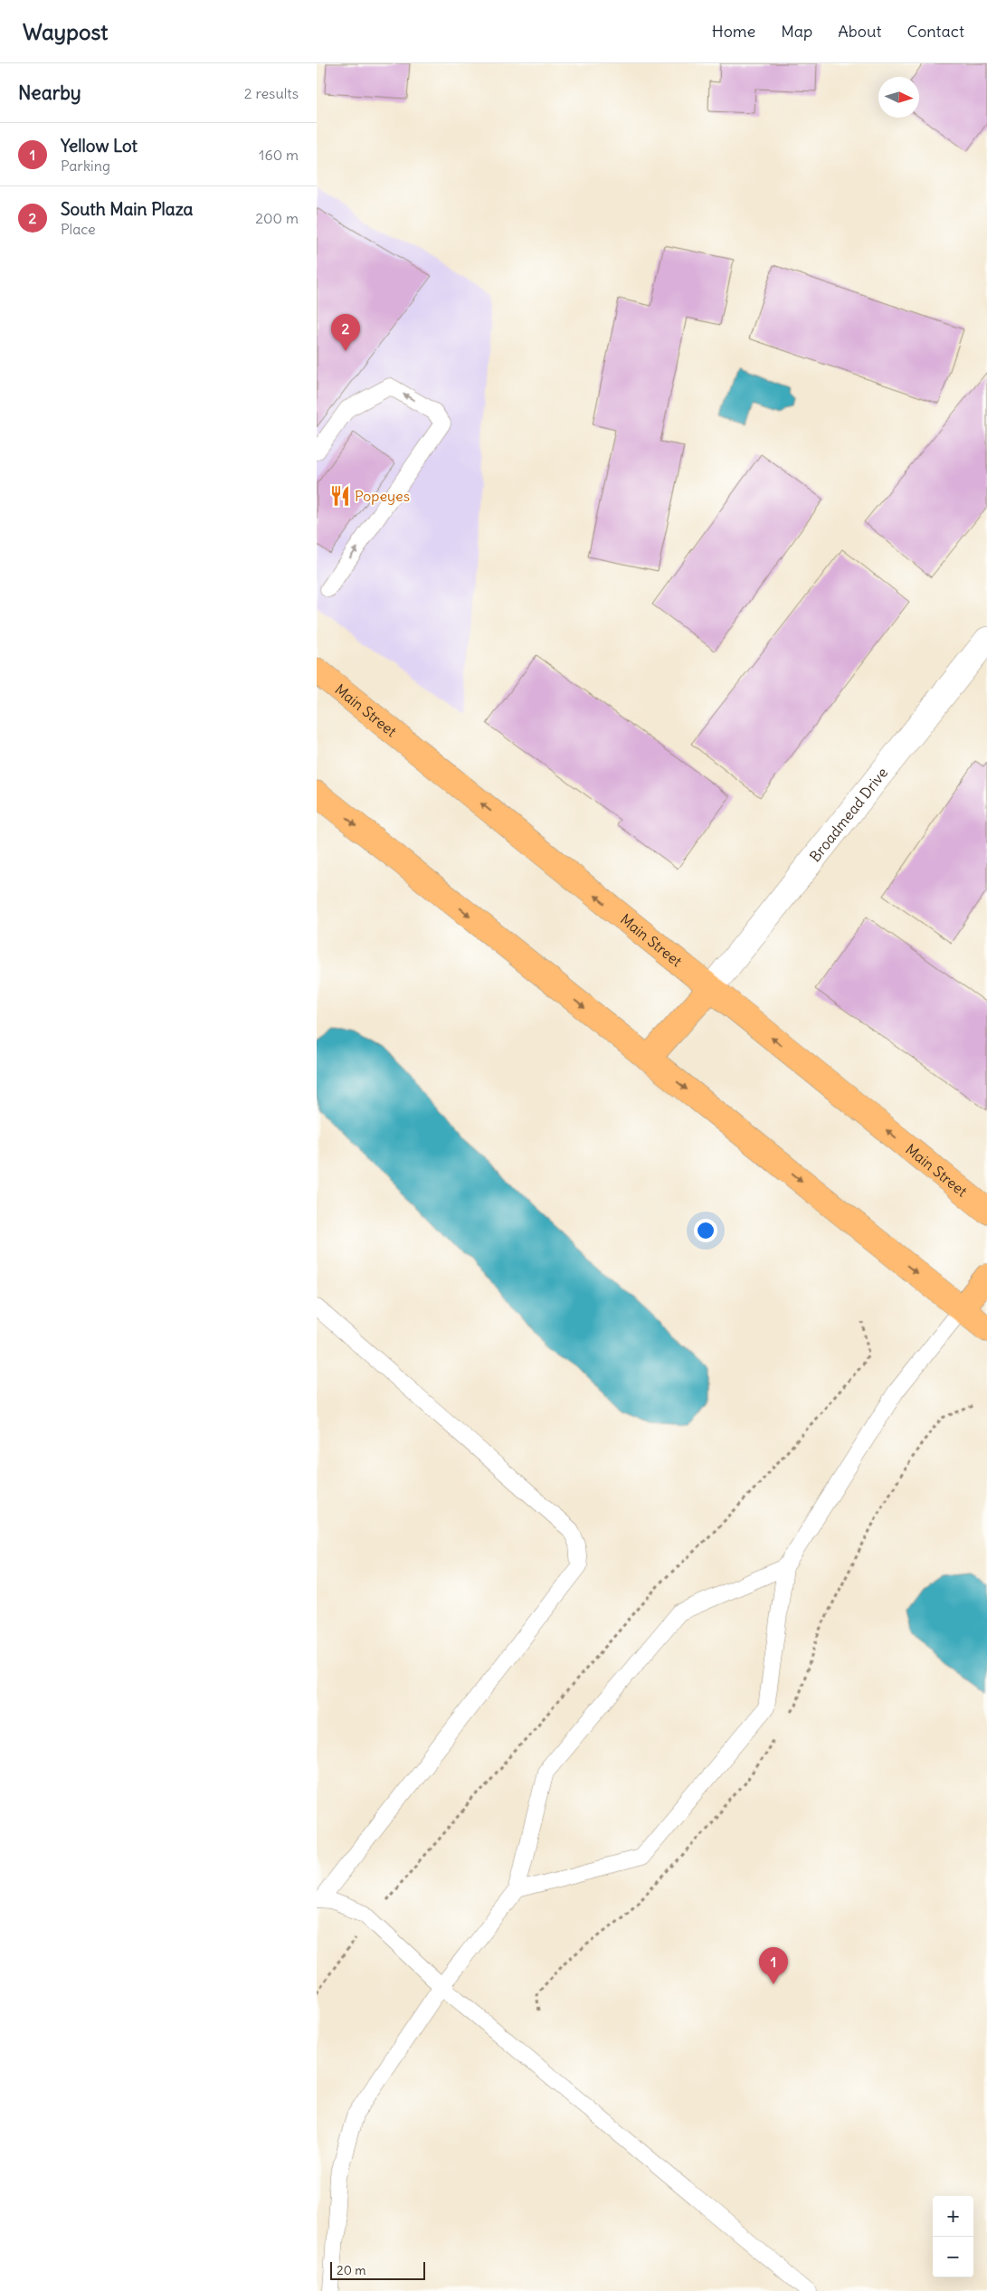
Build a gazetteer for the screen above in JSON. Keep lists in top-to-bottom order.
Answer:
{
  "streets": {
    "main road": ["Main Street"],
    "street": ["Broadmead Drive"]
  },
  "crossings": [
    ["Main Street", "Broadmead Drive"]
  ],
  "places": {
    "restaurant": ["Popeyes"]
  },
  "scale_bar": "20 m",
  "north": "right",
  "page": {
    "header": "Waypost",
    "nav": [
      "Home",
      "Map",
      "About",
      "Contact"
    ],
    "heading": ["Nearby", "2 results"],
    "list": [
      {
        "mark": "1",
        "name": "Yellow Lot",
        "note": "Parking",
        "value": "160 m"
      },
      {
        "mark": "2",
        "name": "South Main Plaza",
        "note": "Place",
        "value": "200 m"
      }
    ],
    "pins": ["2", "1"],
    "map_buttons": ["+", "−"],
    "scale": "20 m"
  }
}
